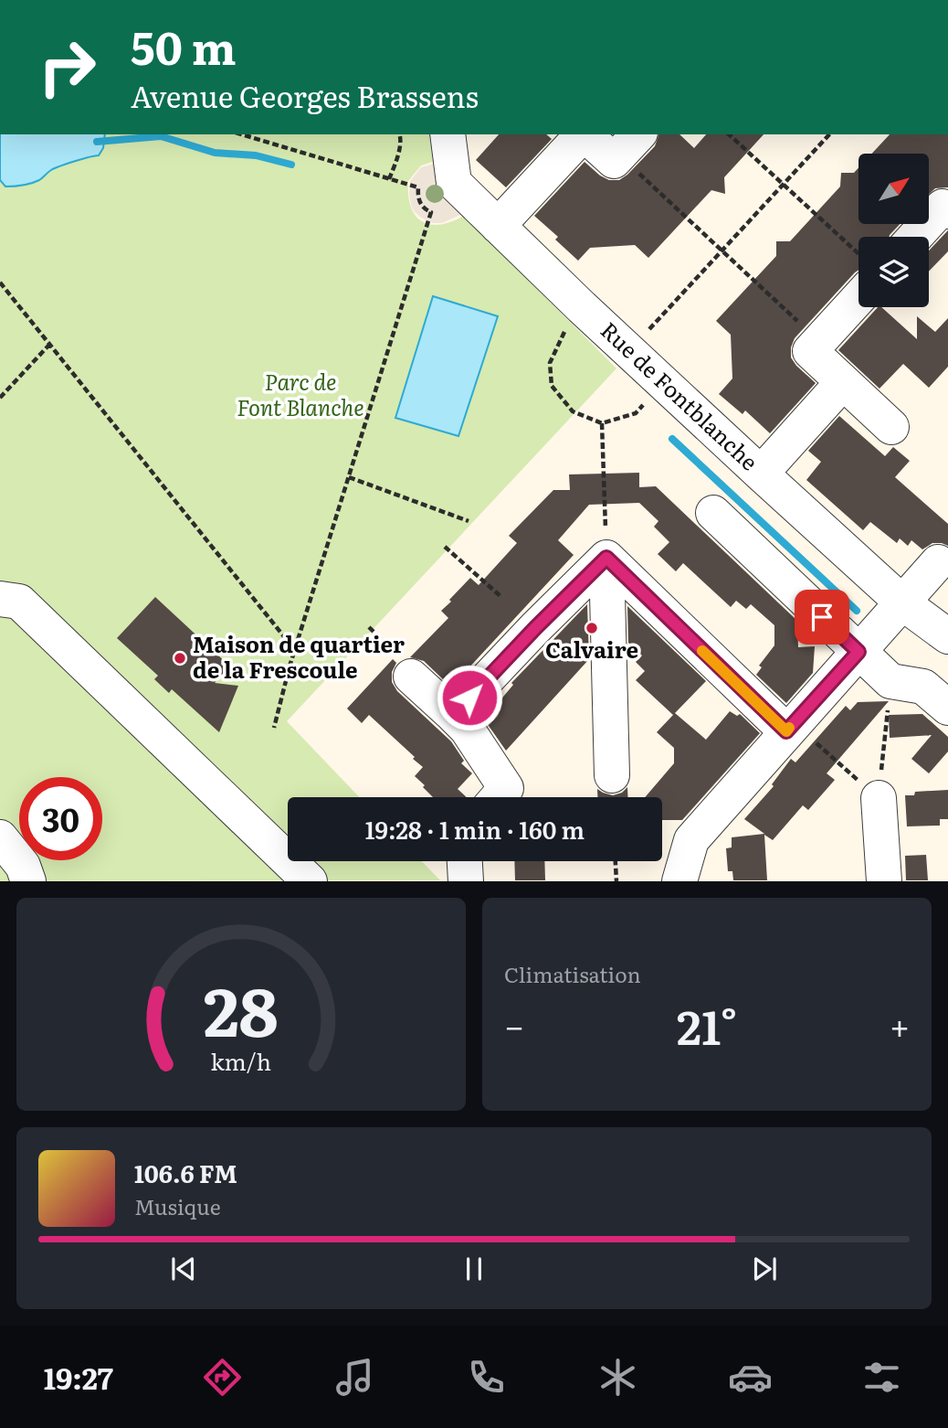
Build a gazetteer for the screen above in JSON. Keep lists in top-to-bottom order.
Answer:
{
  "streets": {
    "street": ["Rue de Fontblanche"]
  },
  "parks": ["Parc de Font Blanche"],
  "places": ["Calvaire", "Maison de quartier de la Frescoule"],
  "north": "top right",
  "page": {
    "turn": ["50 m", "Avenue Georges Brassens"],
    "limit": "30",
    "trip": "19:28 · 1 min · 160 m",
    "tile": "Climatisation",
    "heat": ["−", "21°", "+"],
    "song": ["106.6 FM", "Musique"],
    "tabs": "19:27",
    "gauge": ["28", "km/h"]
  }
}
